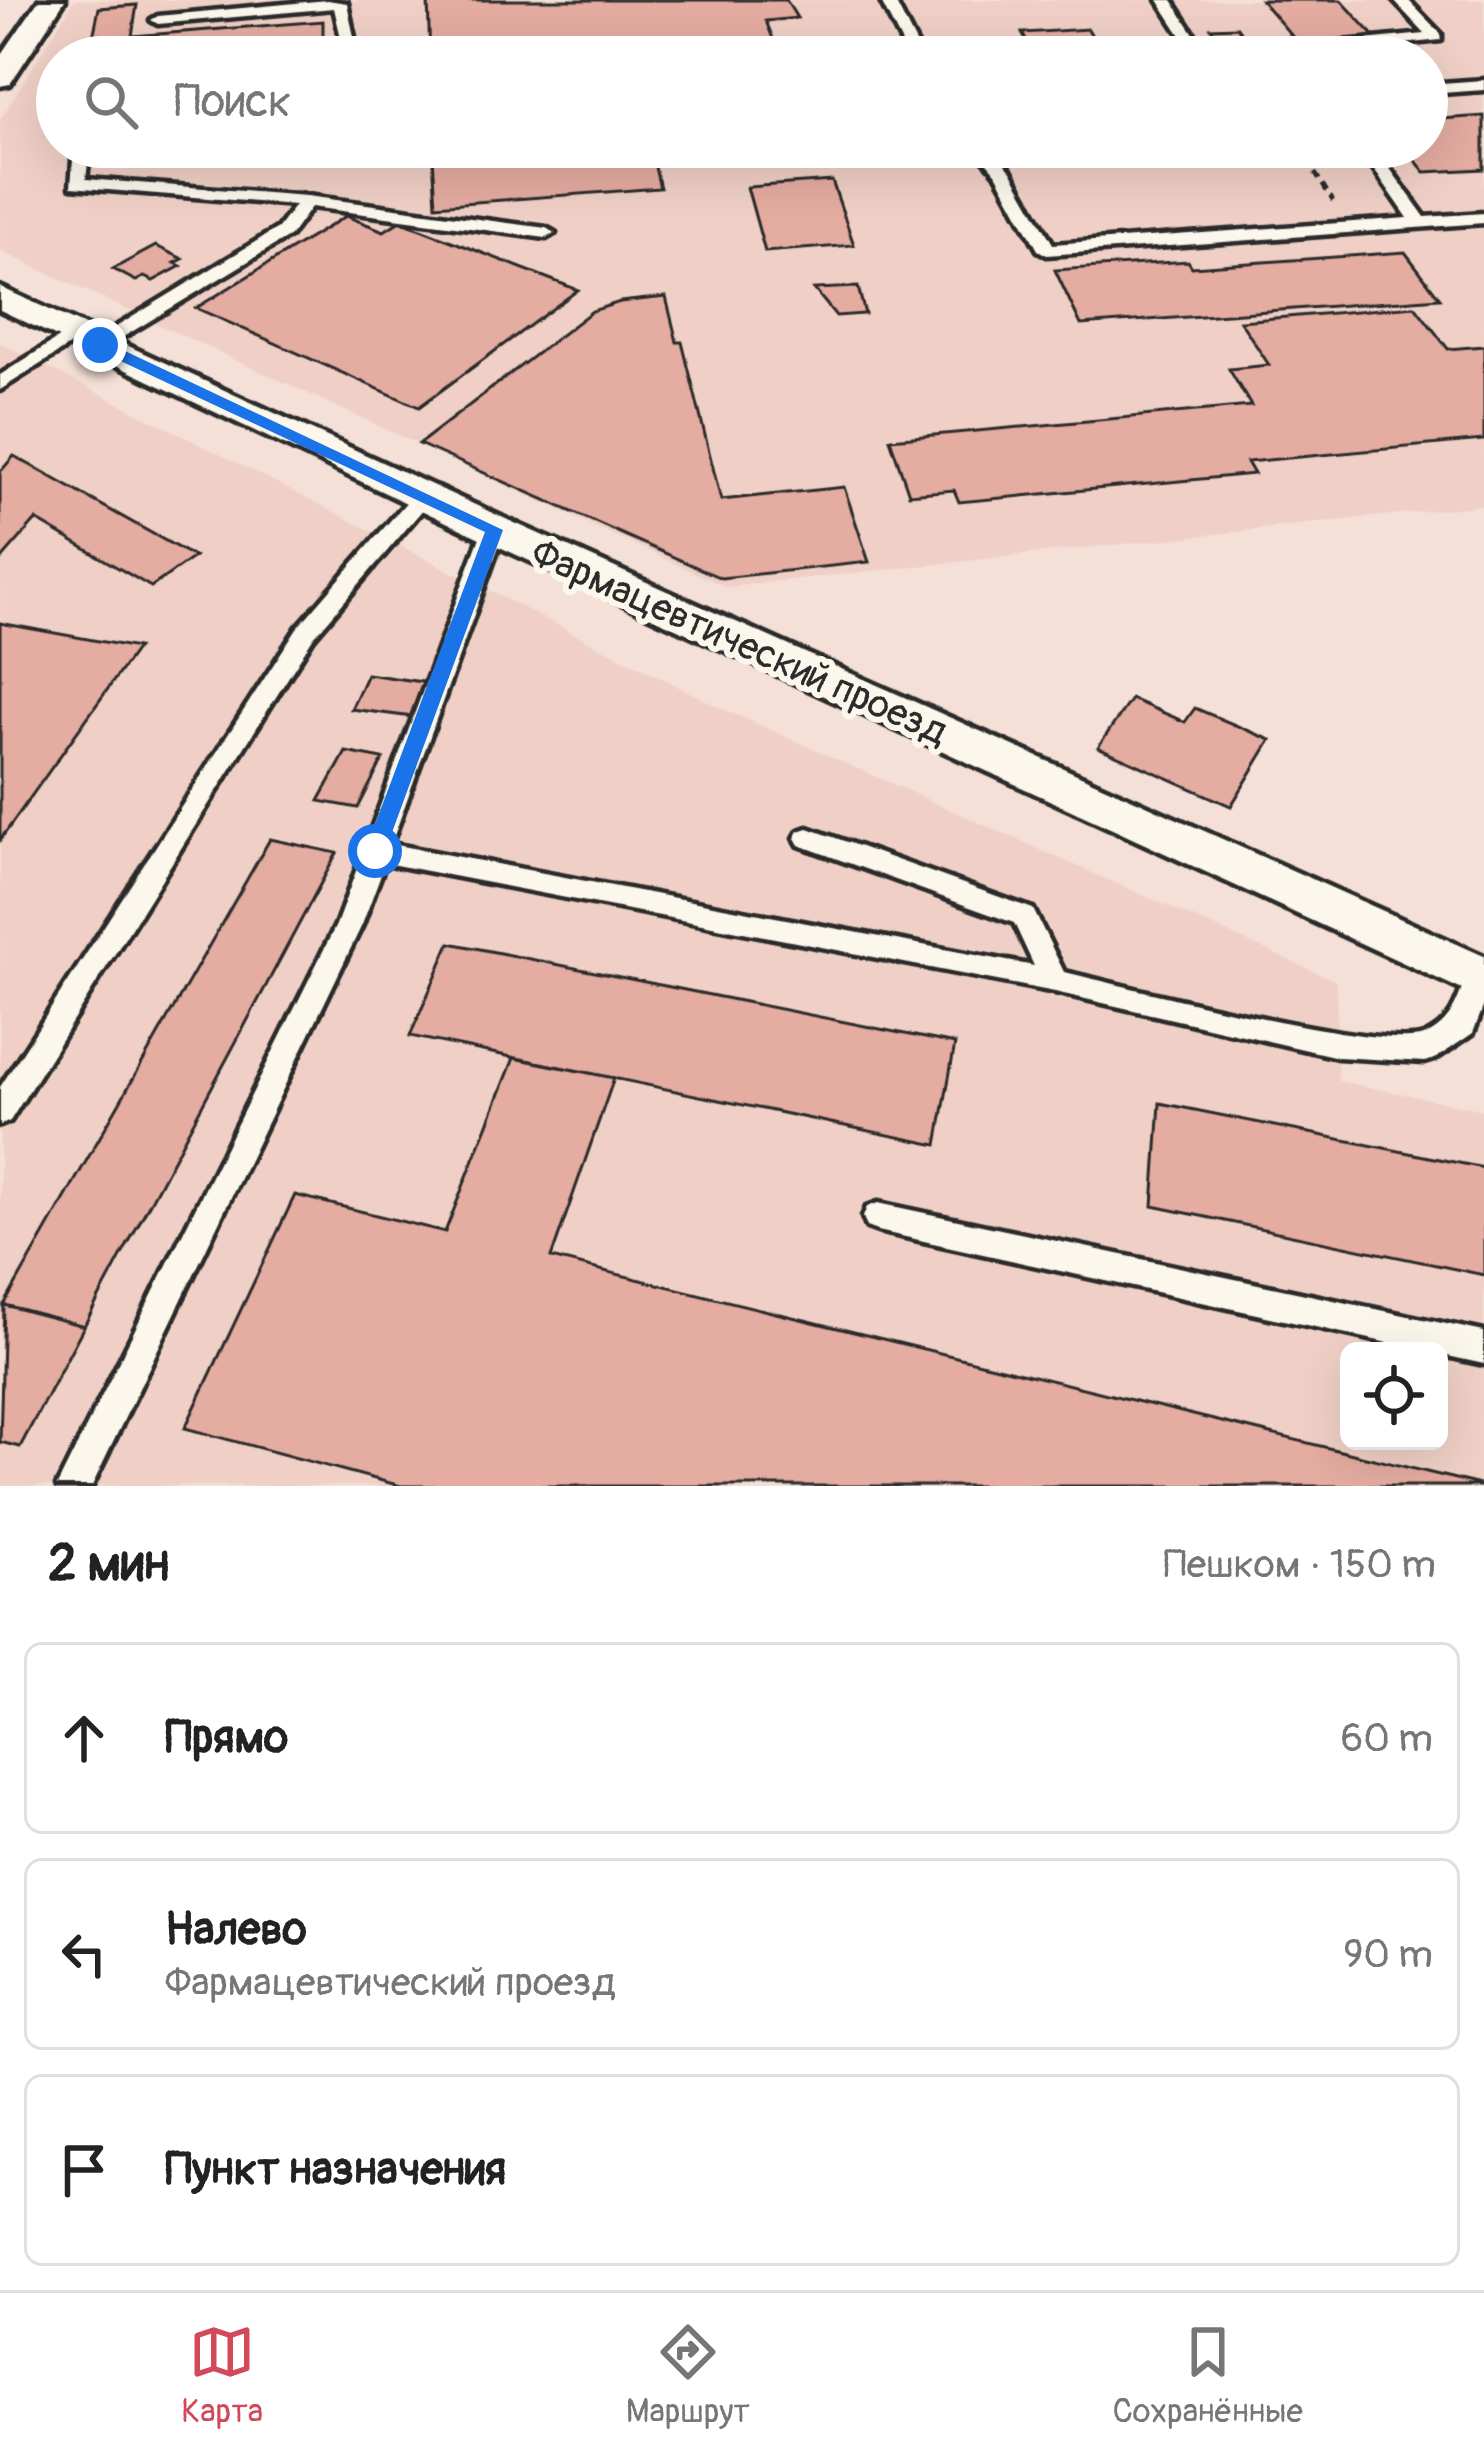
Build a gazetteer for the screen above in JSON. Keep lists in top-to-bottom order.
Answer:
{
  "streets": {
    "street": ["Фармацевтический проезд"]
  },
  "page": {
    "search": "Поиск",
    "heading": ["2 мин", "Пешком · 150 m"],
    "list": [
      ["Прямо", "60 m"],
      ["Налево", "Фармацевтический проезд", "90 m"],
      "Пункт назначения"
    ],
    "nav": ["Карта", "Маршрут", "Сохранённые"]
  }
}
